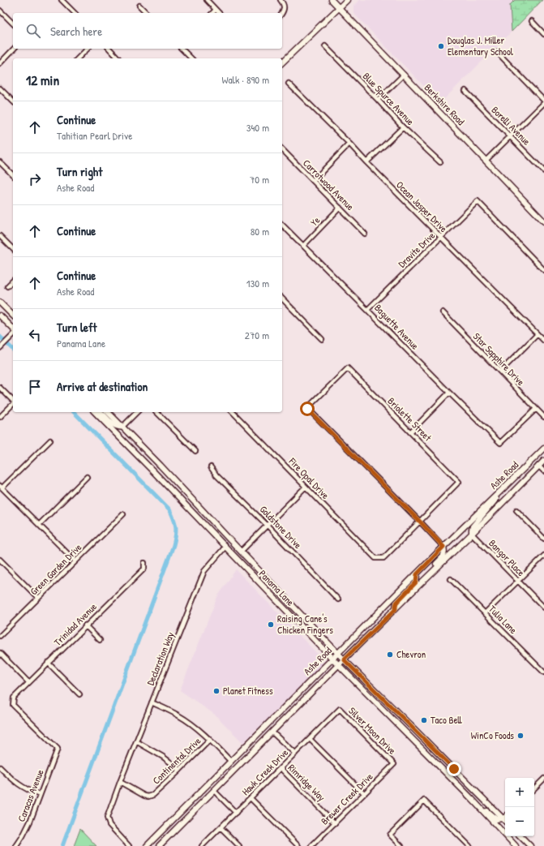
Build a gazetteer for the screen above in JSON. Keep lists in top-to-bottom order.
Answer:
{
  "streets": {
    "main road": ["Berkshire Road", "Ashe Road", "Panama Lane"],
    "street": [
      "Blue Spurce Avenue",
      "Borelli Avenue",
      "Carrotwood Avenue",
      "Ocean Jasper Drive",
      "Ye",
      "Dravite Drive",
      "Baguette Avenue",
      "Star Sapphire Drive",
      "Briolette Street",
      "Fire Opal Drive",
      "Goldstone Drive",
      "Bangor Place",
      "Green Garden Drive",
      "Tulia Lane",
      "Trinidad Avenue",
      "Declaration Way",
      "Silver Moon Drive",
      "Continental Drive",
      "Hawk Creek Drive",
      "Rimridge Way",
      "Caracas Avenue",
      "Brewer Creek Drive"
    ]
  },
  "crossings": [
    ["Carrotwood Avenue", "Ye"],
    ["Ocean Jasper Drive", "Dravite Drive"],
    ["Ye", "Baguette Avenue"],
    ["Dravite Drive", "Baguette Avenue"],
    ["Baguette Avenue", "Star Sapphire Drive"],
    ["Briolette Street", "Fire Opal Drive"],
    ["Ashe Road", "Bangor Place"],
    ["Ashe Road", "Panama Lane"],
    ["Panama Lane", "Declaration Way"],
    ["Trinidad Avenue", "Caracas Avenue"],
    ["Declaration Way", "Continental Drive"],
    ["Silver Moon Drive", "Hawk Creek Drive"],
    ["Silver Moon Drive", "Brewer Creek Drive"],
    ["Hawk Creek Drive", "Rimridge Way"],
    ["Rimridge Way", "Brewer Creek Drive"]
  ],
  "places": [
    "Douglas J. Miller Elementary School",
    "Raising Cane's Chicken Fingers",
    "Chevron",
    "Planet Fitness",
    "Taco Bell",
    "WinCo Foods"
  ],
  "page": {
    "search": "Search here",
    "heading": ["12 min", "Walk · 890 m"],
    "list": [
      ["Continue", "Tahitian Pearl Drive", "340 m"],
      ["Turn right", "Ashe Road", "70 m"],
      ["Continue", "80 m"],
      ["Continue", "Ashe Road", "130 m"],
      ["Turn left", "Panama Lane", "270 m"],
      "Arrive at destination"
    ],
    "map_buttons": ["+", "−"]
  }
}
